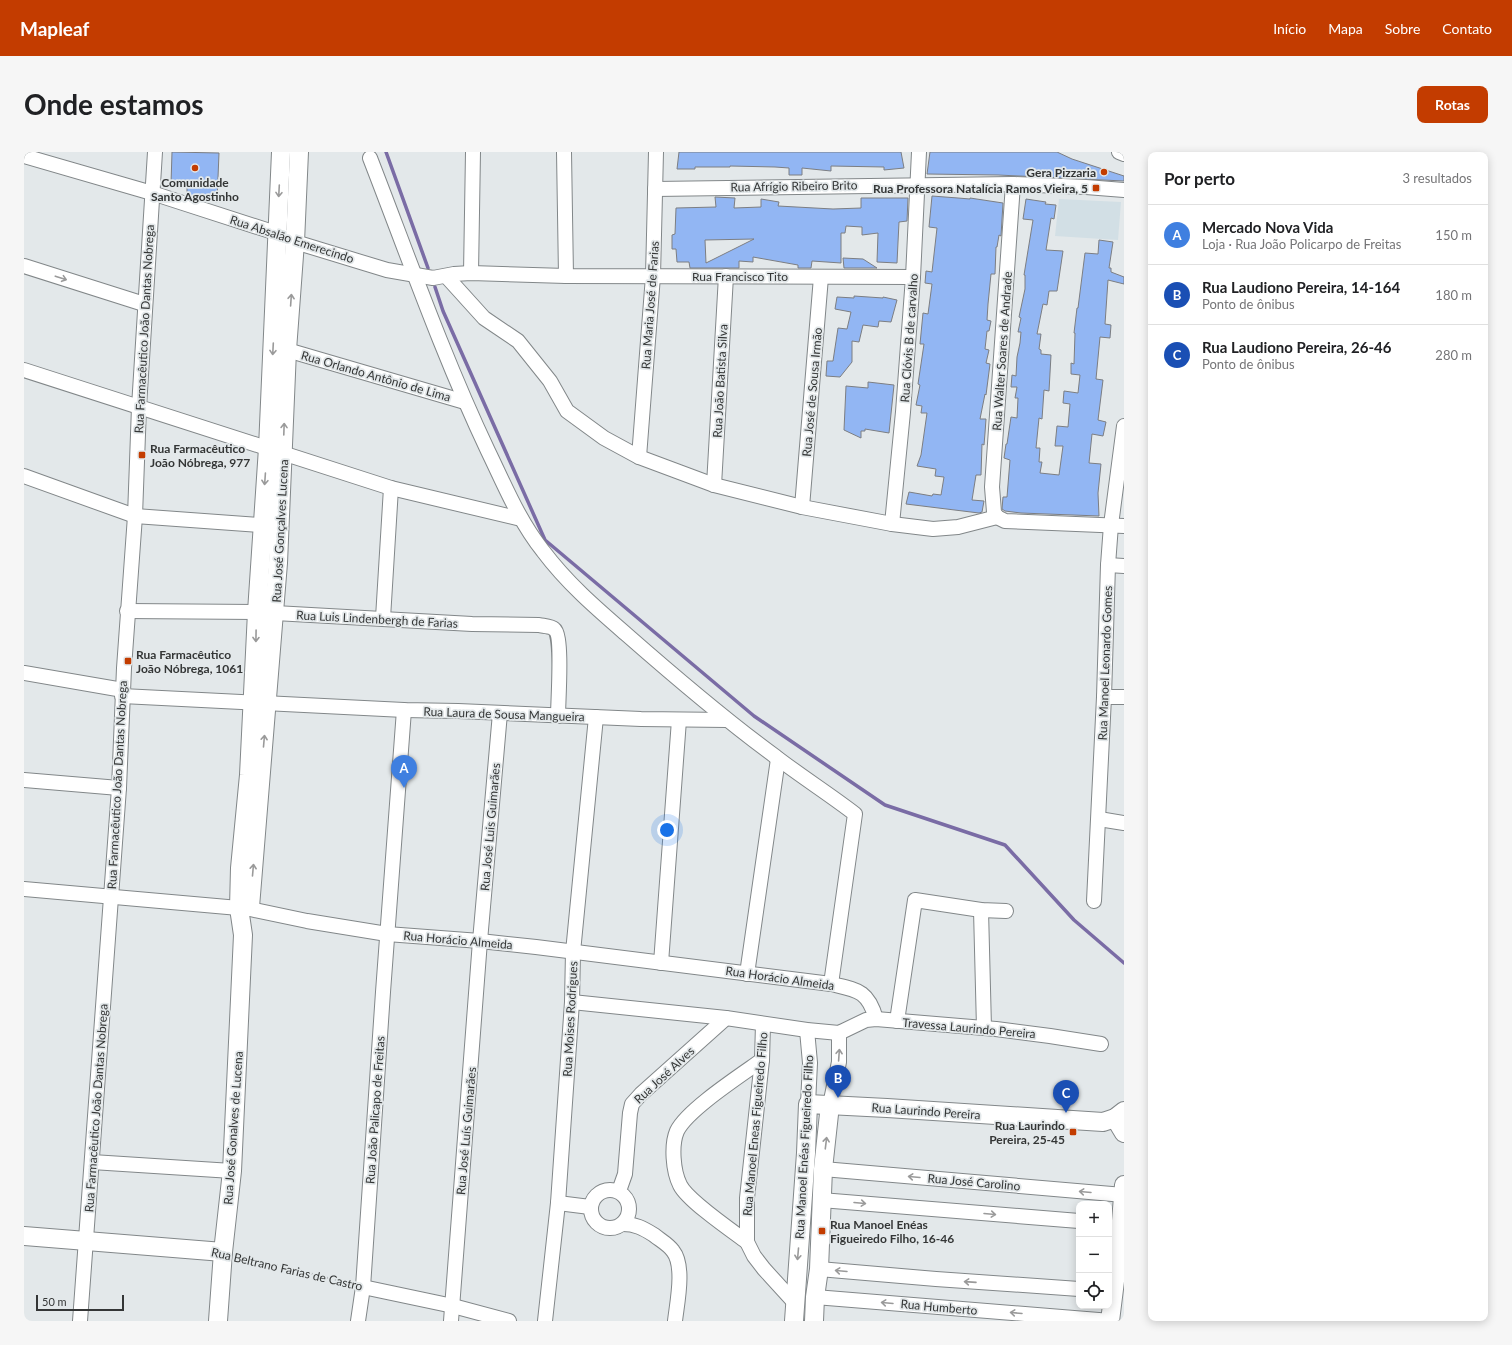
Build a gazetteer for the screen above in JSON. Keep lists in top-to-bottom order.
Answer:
{
  "streets": {
    "street": [
      "Rua Afrígio Ribeiro Brito",
      "Rua Absalão Emerecindo",
      "Rua Francisco Tito",
      "Rua Maria José de Farias",
      "Rua Farmacêutico João Dantas Nobrega",
      "Rua Clóvis B de carvalho",
      "Rua Walter Soares de Andrade",
      "Rua Orlando Antônio de Lima",
      "Rua João Batista Silva",
      "Rua José de Sousa Irmão",
      "Rua José Gonçalves Lucena",
      "Rua Luis Lindenbergh de Farias",
      "Rua Manoel Leonardo Gomes",
      "Rua Laura de Sousa Mangueira",
      "Rua José Luis Guimarães",
      "Rua Horácio Almeida",
      "Rua Moises Rodrigues",
      "Travessa Laurindo Pereira",
      "Rua José Alves",
      "Rua João Palicapo de Freitas",
      "Rua Laurindo Pereira",
      "Rua Manoel Eneas Figueiredo Filho",
      "Rua José Gonalves de Lucena",
      "Rua José Luís Guimarães",
      "Rua Manoel Enéas Figueiredo Filho",
      "Rua José Carolino",
      "Rua Beltrano Farias de Castro",
      "Rua Humberto"
    ]
  },
  "crossings": [
    ["Rua Afrígio Ribeiro Brito", "Rua Maria José de Farias"],
    ["Rua Afrígio Ribeiro Brito", "Rua Clóvis B de carvalho"],
    ["Rua Afrígio Ribeiro Brito", "Rua Walter Soares de Andrade"],
    ["Rua Absalão Emerecindo", "Rua Francisco Tito"],
    ["Rua Absalão Emerecindo", "Rua Farmacêutico João Dantas Nobrega"],
    ["Rua Absalão Emerecindo", "Rua José Gonçalves Lucena"],
    ["Rua Francisco Tito", "Rua Maria José de Farias"],
    ["Rua Francisco Tito", "Rua Clóvis B de carvalho"],
    ["Rua Francisco Tito", "Rua João Batista Silva"],
    ["Rua Francisco Tito", "Rua José de Sousa Irmão"],
    ["Rua Farmacêutico João Dantas Nobrega", "Rua Luis Lindenbergh de Farias"],
    ["Rua Farmacêutico João Dantas Nobrega", "Rua Laura de Sousa Mangueira"],
    ["Rua Farmacêutico João Dantas Nobrega", "Rua Horácio Almeida"],
    ["Rua Farmacêutico João Dantas Nobrega", "Rua Beltrano Farias de Castro"],
    ["Rua Orlando Antônio de Lima", "Rua José Gonçalves Lucena"],
    ["Rua José Gonçalves Lucena", "Rua Luis Lindenbergh de Farias"],
    ["Rua José Gonçalves Lucena", "Rua Laura de Sousa Mangueira"],
    ["Rua José Gonçalves Lucena", "Rua Horácio Almeida"],
    ["Rua José Gonçalves Lucena", "Rua José Gonalves de Lucena"],
    ["Rua Luis Lindenbergh de Farias", "Rua Laura de Sousa Mangueira"],
    ["Rua Laura de Sousa Mangueira", "Rua José Luis Guimarães"],
    ["Rua Laura de Sousa Mangueira", "Rua Moises Rodrigues"],
    ["Rua Laura de Sousa Mangueira", "Rua João Palicapo de Freitas"],
    ["Rua José Luis Guimarães", "Rua Horácio Almeida"],
    ["Rua José Luis Guimarães", "Rua José Luís Guimarães"],
    ["Rua Horácio Almeida", "Rua Moises Rodrigues"],
    ["Rua Horácio Almeida", "Travessa Laurindo Pereira"],
    ["Rua Horácio Almeida", "Rua João Palicapo de Freitas"],
    ["Rua Horácio Almeida", "Rua José Gonalves de Lucena"],
    ["Rua Horácio Almeida", "Rua José Luís Guimarães"],
    ["Travessa Laurindo Pereira", "Rua Manoel Enéas Figueiredo Filho"],
    ["Rua João Palicapo de Freitas", "Rua Beltrano Farias de Castro"],
    ["Rua Laurindo Pereira", "Rua Manoel Enéas Figueiredo Filho"],
    ["Rua José Gonalves de Lucena", "Rua Beltrano Farias de Castro"],
    ["Rua José Luís Guimarães", "Rua Beltrano Farias de Castro"],
    ["Rua Manoel Enéas Figueiredo Filho", "Rua José Carolino"],
    ["Rua Manoel Enéas Figueiredo Filho", "Rua Humberto"]
  ],
  "places": {
    "other": ["Comunidade Santo Agostinho", "Gera Pizzaria"],
    "transit": [
      "Rua Professora Natalícia Ramos Vieira, 5",
      "Rua Farmacêutico João Nóbrega, 977",
      "Rua Farmacêutico João Nóbrega, 1061",
      "Rua Laurindo Pereira, 25-45",
      "Rua Manoel Enéas Figueiredo Filho, 16-46"
    ]
  },
  "scale_bar": "50 m",
  "page": {
    "header": "Mapleaf",
    "nav": [
      "Início",
      "Mapa",
      "Sobre",
      "Contato"
    ],
    "buttons": "Rotas",
    "title": "Onde estamos",
    "heading": ["Por perto", "3 resultados"],
    "list": [
      {
        "mark": "A",
        "name": "Mercado Nova Vida",
        "note": "Loja · Rua João Policarpo de Freitas",
        "value": "150 m"
      },
      {
        "mark": "B",
        "name": "Rua Laudiono Pereira, 14-164",
        "note": "Ponto de ônibus",
        "value": "180 m"
      },
      {
        "mark": "C",
        "name": "Rua Laudiono Pereira, 26-46",
        "note": "Ponto de ônibus",
        "value": "280 m"
      }
    ],
    "pins": ["A", "B", "C"],
    "map_buttons": ["+", "−"],
    "scale": "50 m"
  }
}
